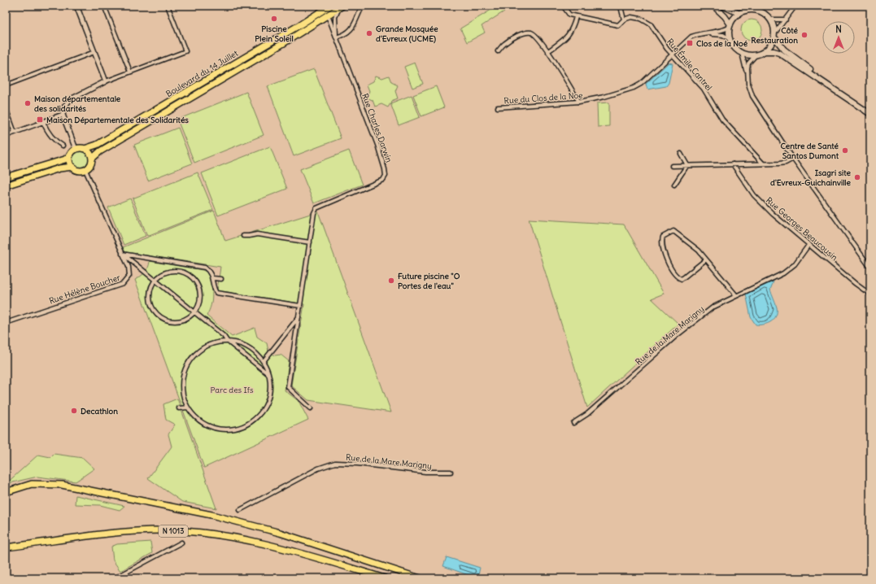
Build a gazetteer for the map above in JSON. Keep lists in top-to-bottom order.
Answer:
{
  "streets": {
    "main road": ["Boulevard du 14 Juillet", "N 1013"],
    "street": [
      "Rue Émile Cantrel",
      "Rue du Clos de la Noe",
      "Rue Charles Darwin",
      "Rue Georges Beaucousin",
      "Rue Hélène Boucher",
      "Rue de la Mare Marigny"
    ]
  },
  "crossings": [
    ["Rue Émile Cantrel", "Rue du Clos de la Noe"],
    ["Boulevard du 14 Juillet", "Rue Hélène Boucher"],
    ["Rue Georges Beaucousin", "Rue de la Mare Marigny"]
  ],
  "parks": ["Parc des Ifs"],
  "places": {
    "other": [
      "Piscine Plein Soleil",
      "Grande Mosquée d'Evreux (UCME)",
      "Côté Restauration",
      "Maison départementale des solidarités",
      "Centre de Santé Santos Dumont",
      "Isagri site d'Evreux-Guichainville",
      "Future piscine \"O Portes de l'eau\"",
      "Decathlon"
    ],
    "transit": ["Clos de la Noé", "Maison Départementale des Solidarités"]
  },
  "north": "top"
}
